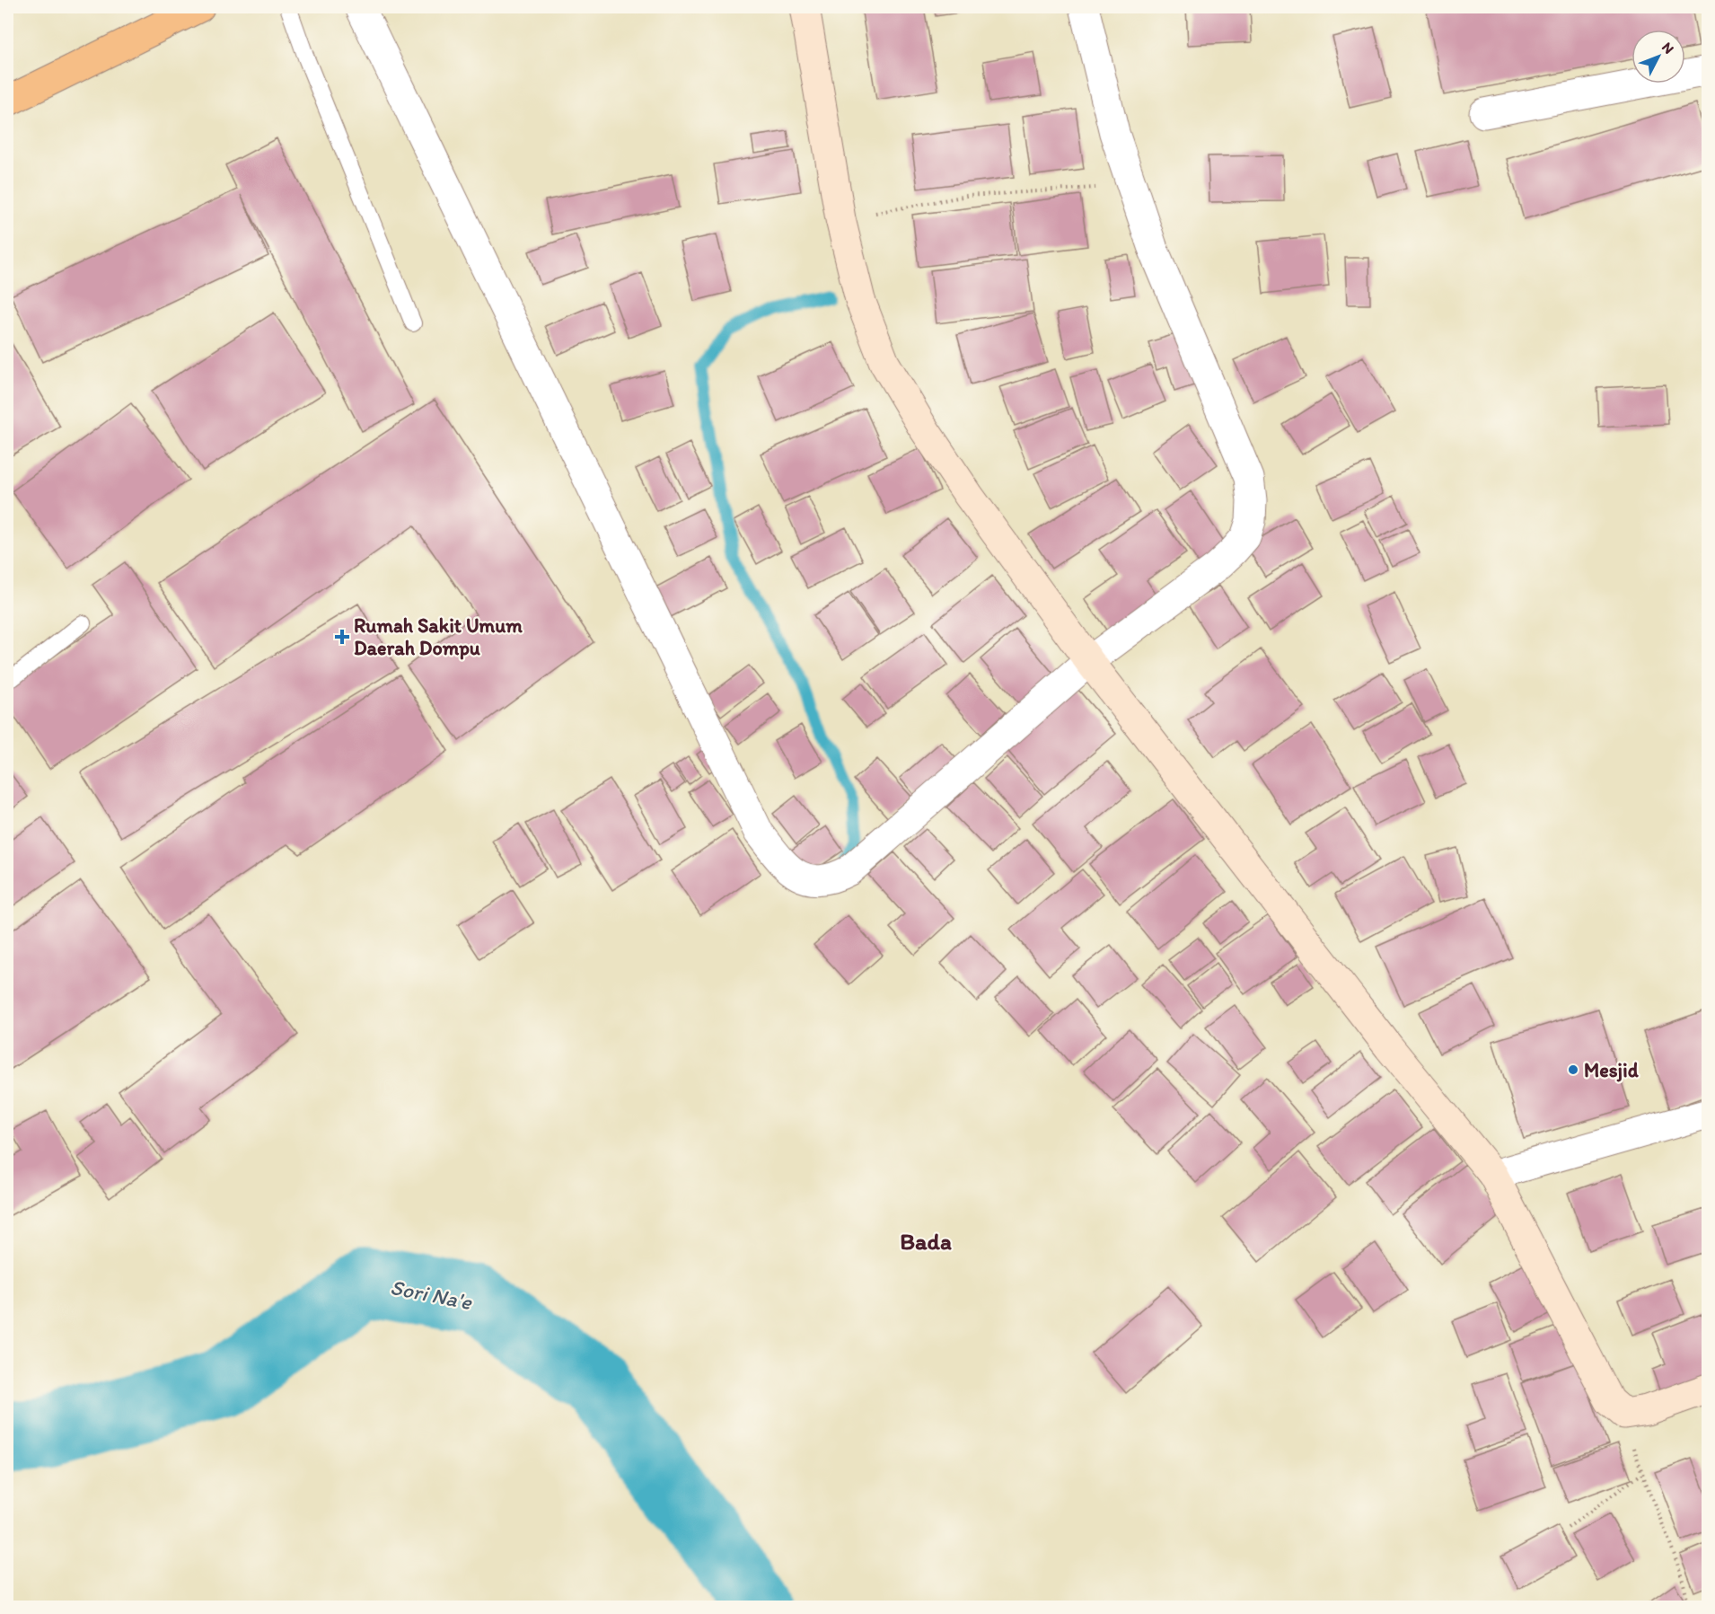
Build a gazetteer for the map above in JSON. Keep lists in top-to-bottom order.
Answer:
{
  "districts": ["Bada"],
  "water": ["Sori Na'e"],
  "places": {
    "health": ["Rumah Sakit Umum Daerah Dompu"],
    "other": ["Mesjid"]
  },
  "north": "top right"
}
